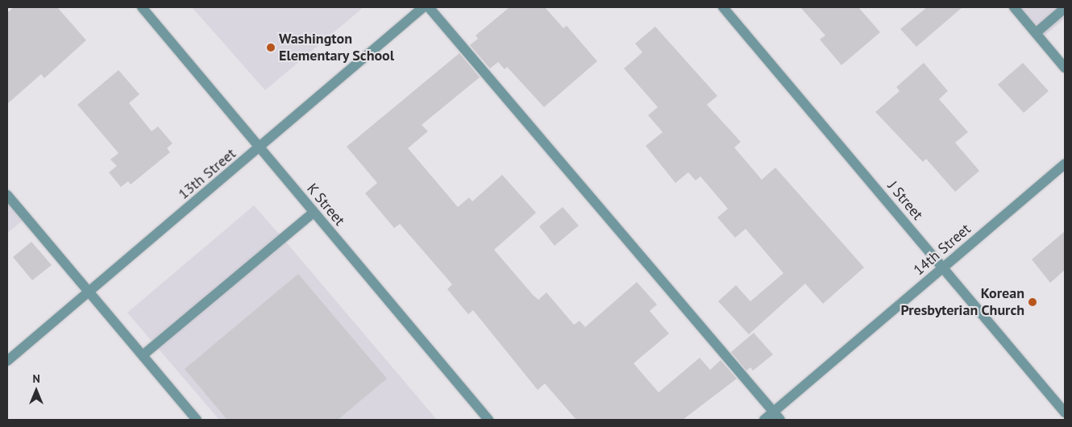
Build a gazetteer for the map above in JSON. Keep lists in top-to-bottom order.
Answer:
{
  "streets": {
    "street": [
      "13th Street",
      "J Street",
      "K Street",
      "14th Street"
    ]
  },
  "crossings": [
    ["13th Street", "K Street"],
    ["J Street", "14th Street"]
  ],
  "places": ["Washington Elementary School", "Korean Presbyterian Church"],
  "north": "top"
}
